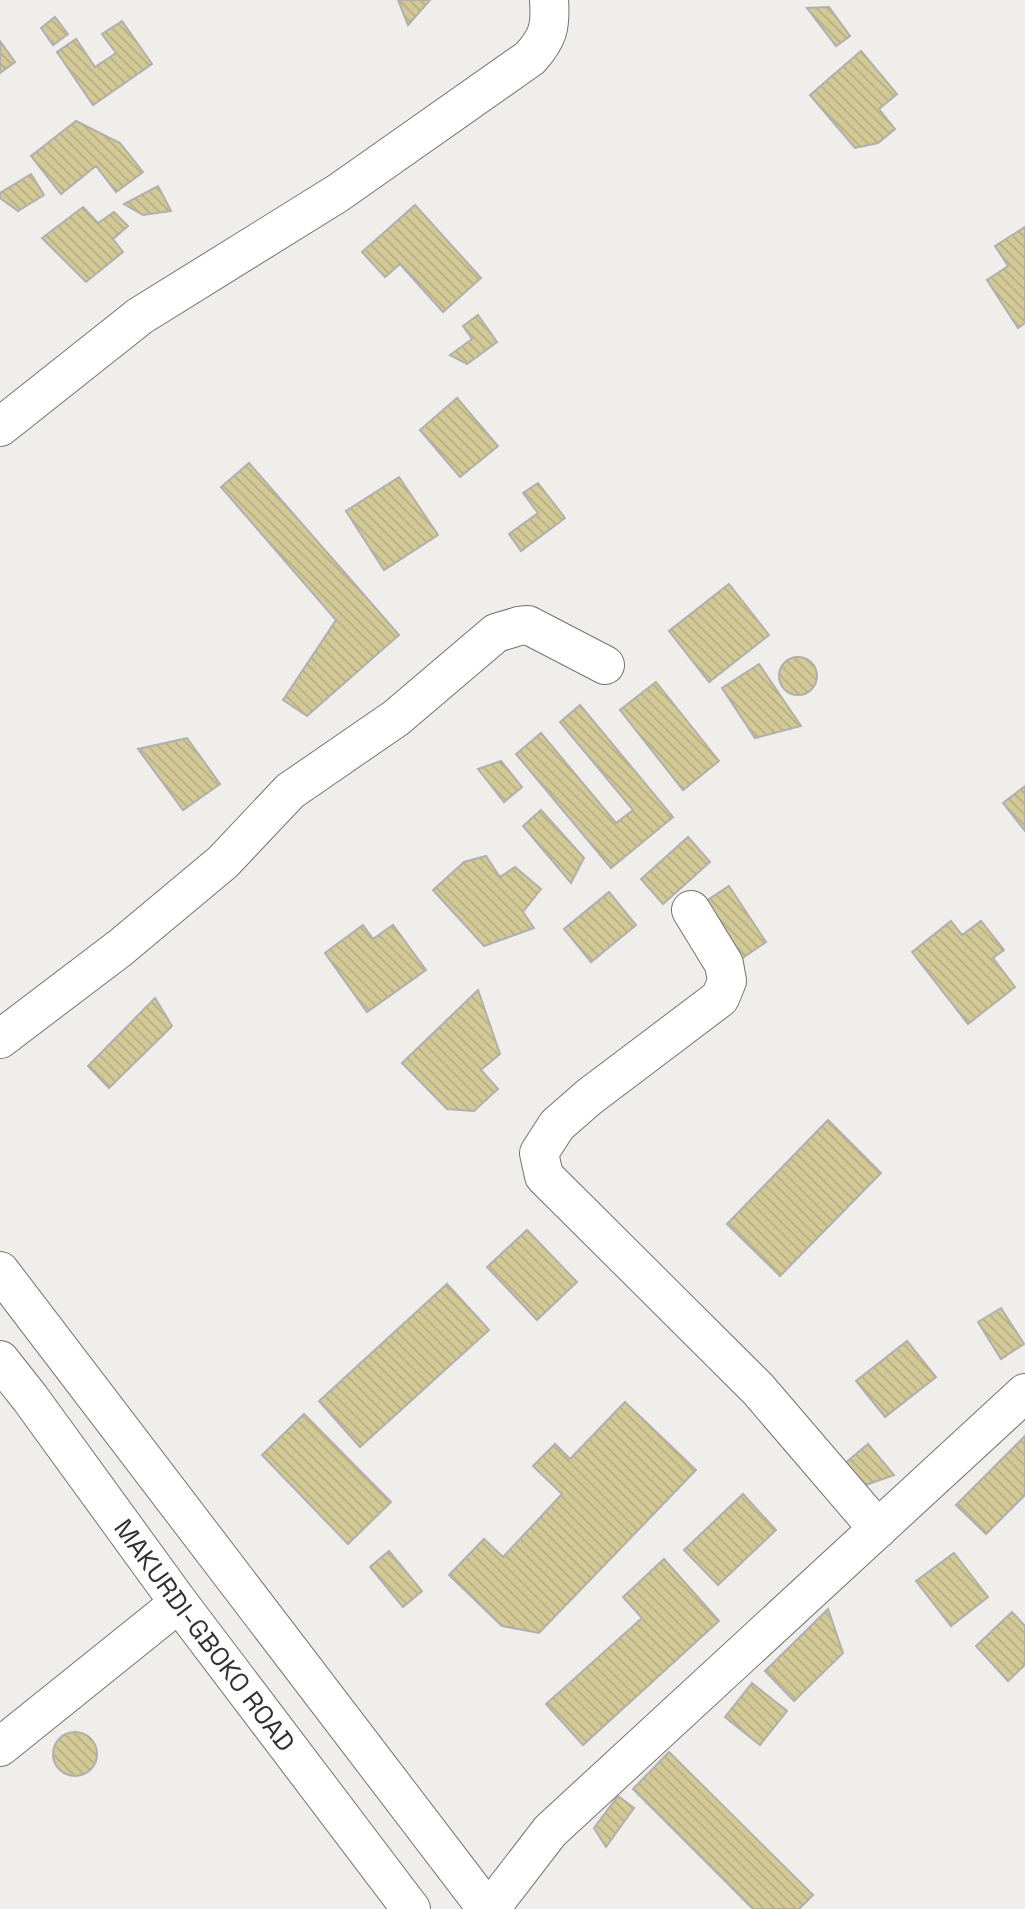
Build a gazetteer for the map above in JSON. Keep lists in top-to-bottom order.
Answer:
{
  "streets": {
    "street": ["MAKURDI-GBOKO ROAD"]
  }
}
